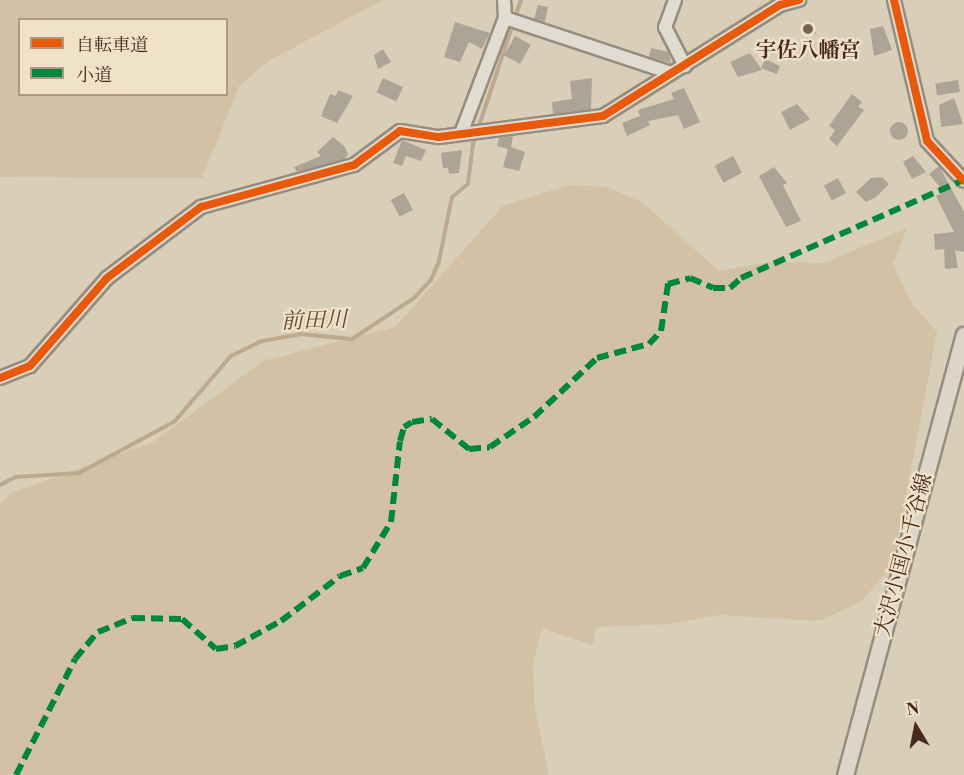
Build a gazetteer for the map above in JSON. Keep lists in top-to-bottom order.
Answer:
{
  "streets": {
    "main road": ["大沢小国小千谷線"]
  },
  "water": ["前田川"],
  "places": ["宇佐八幡宮"],
  "legend": ["自転車道", "小道"],
  "north": "top"
}
